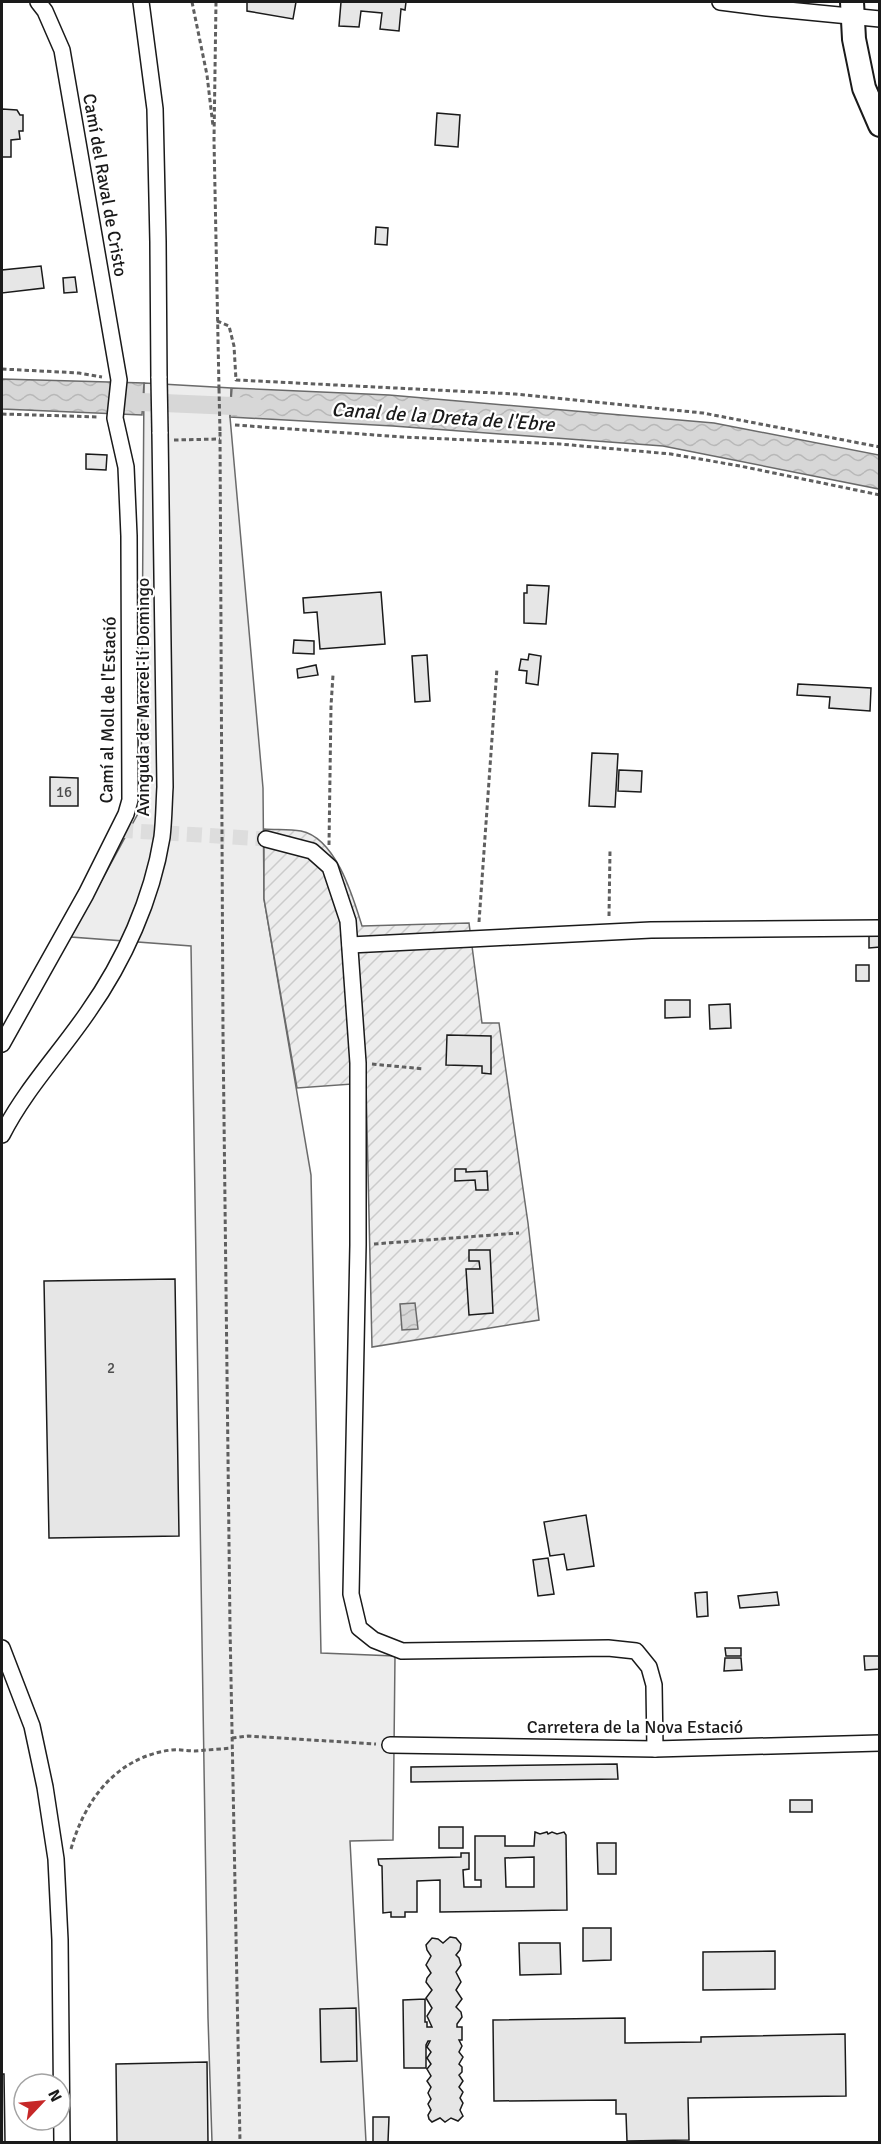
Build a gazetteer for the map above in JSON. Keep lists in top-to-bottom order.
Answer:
{
  "streets": {
    "street": [
      "Camí del Raval de Cristo",
      "Avinguda de Marcel·lí Domingo",
      "Camí al Moll de l'Estació",
      "Carretera de la Nova Estació"
    ]
  },
  "crossings": [
    ["Camí del Raval de Cristo", "Camí al Moll de l'Estació"]
  ],
  "water": ["Canal de la Dreta de l'Ebre"],
  "house_numbers": ["16", "2"],
  "north": "top right"
}
